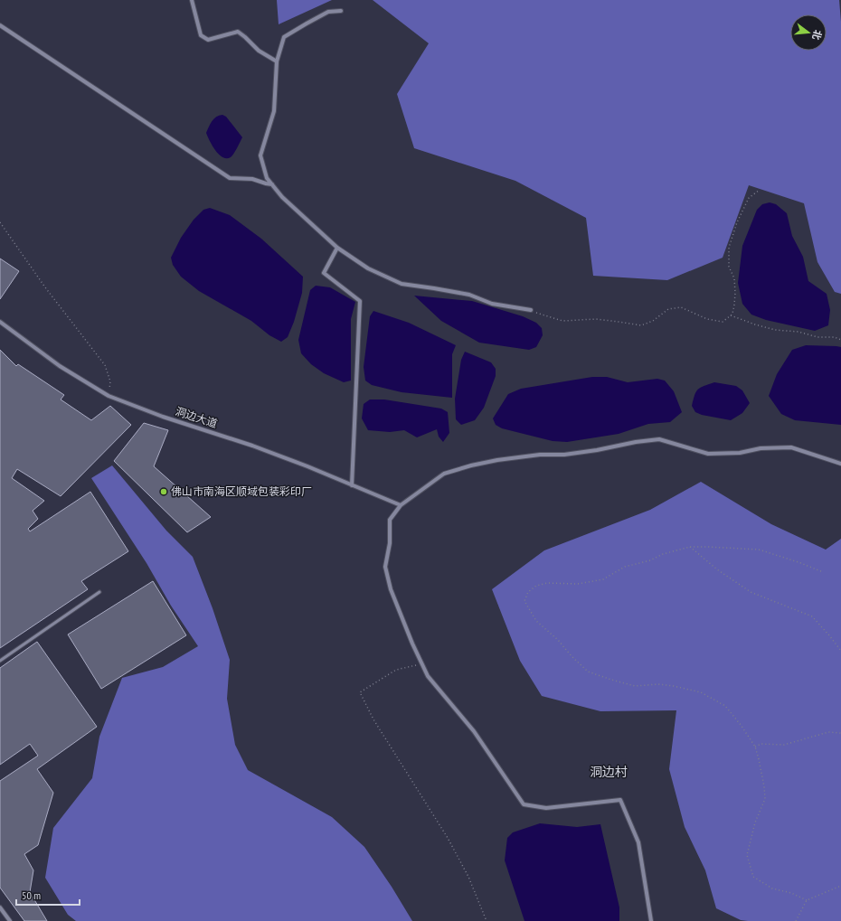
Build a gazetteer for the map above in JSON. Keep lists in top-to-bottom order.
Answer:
{
  "streets": {
    "street": ["洞边大道"]
  },
  "districts": ["洞边村"],
  "places": ["佛山市南海区顺域包装彩印厂"],
  "scale_bar": "50 m",
  "north": "right"
}
